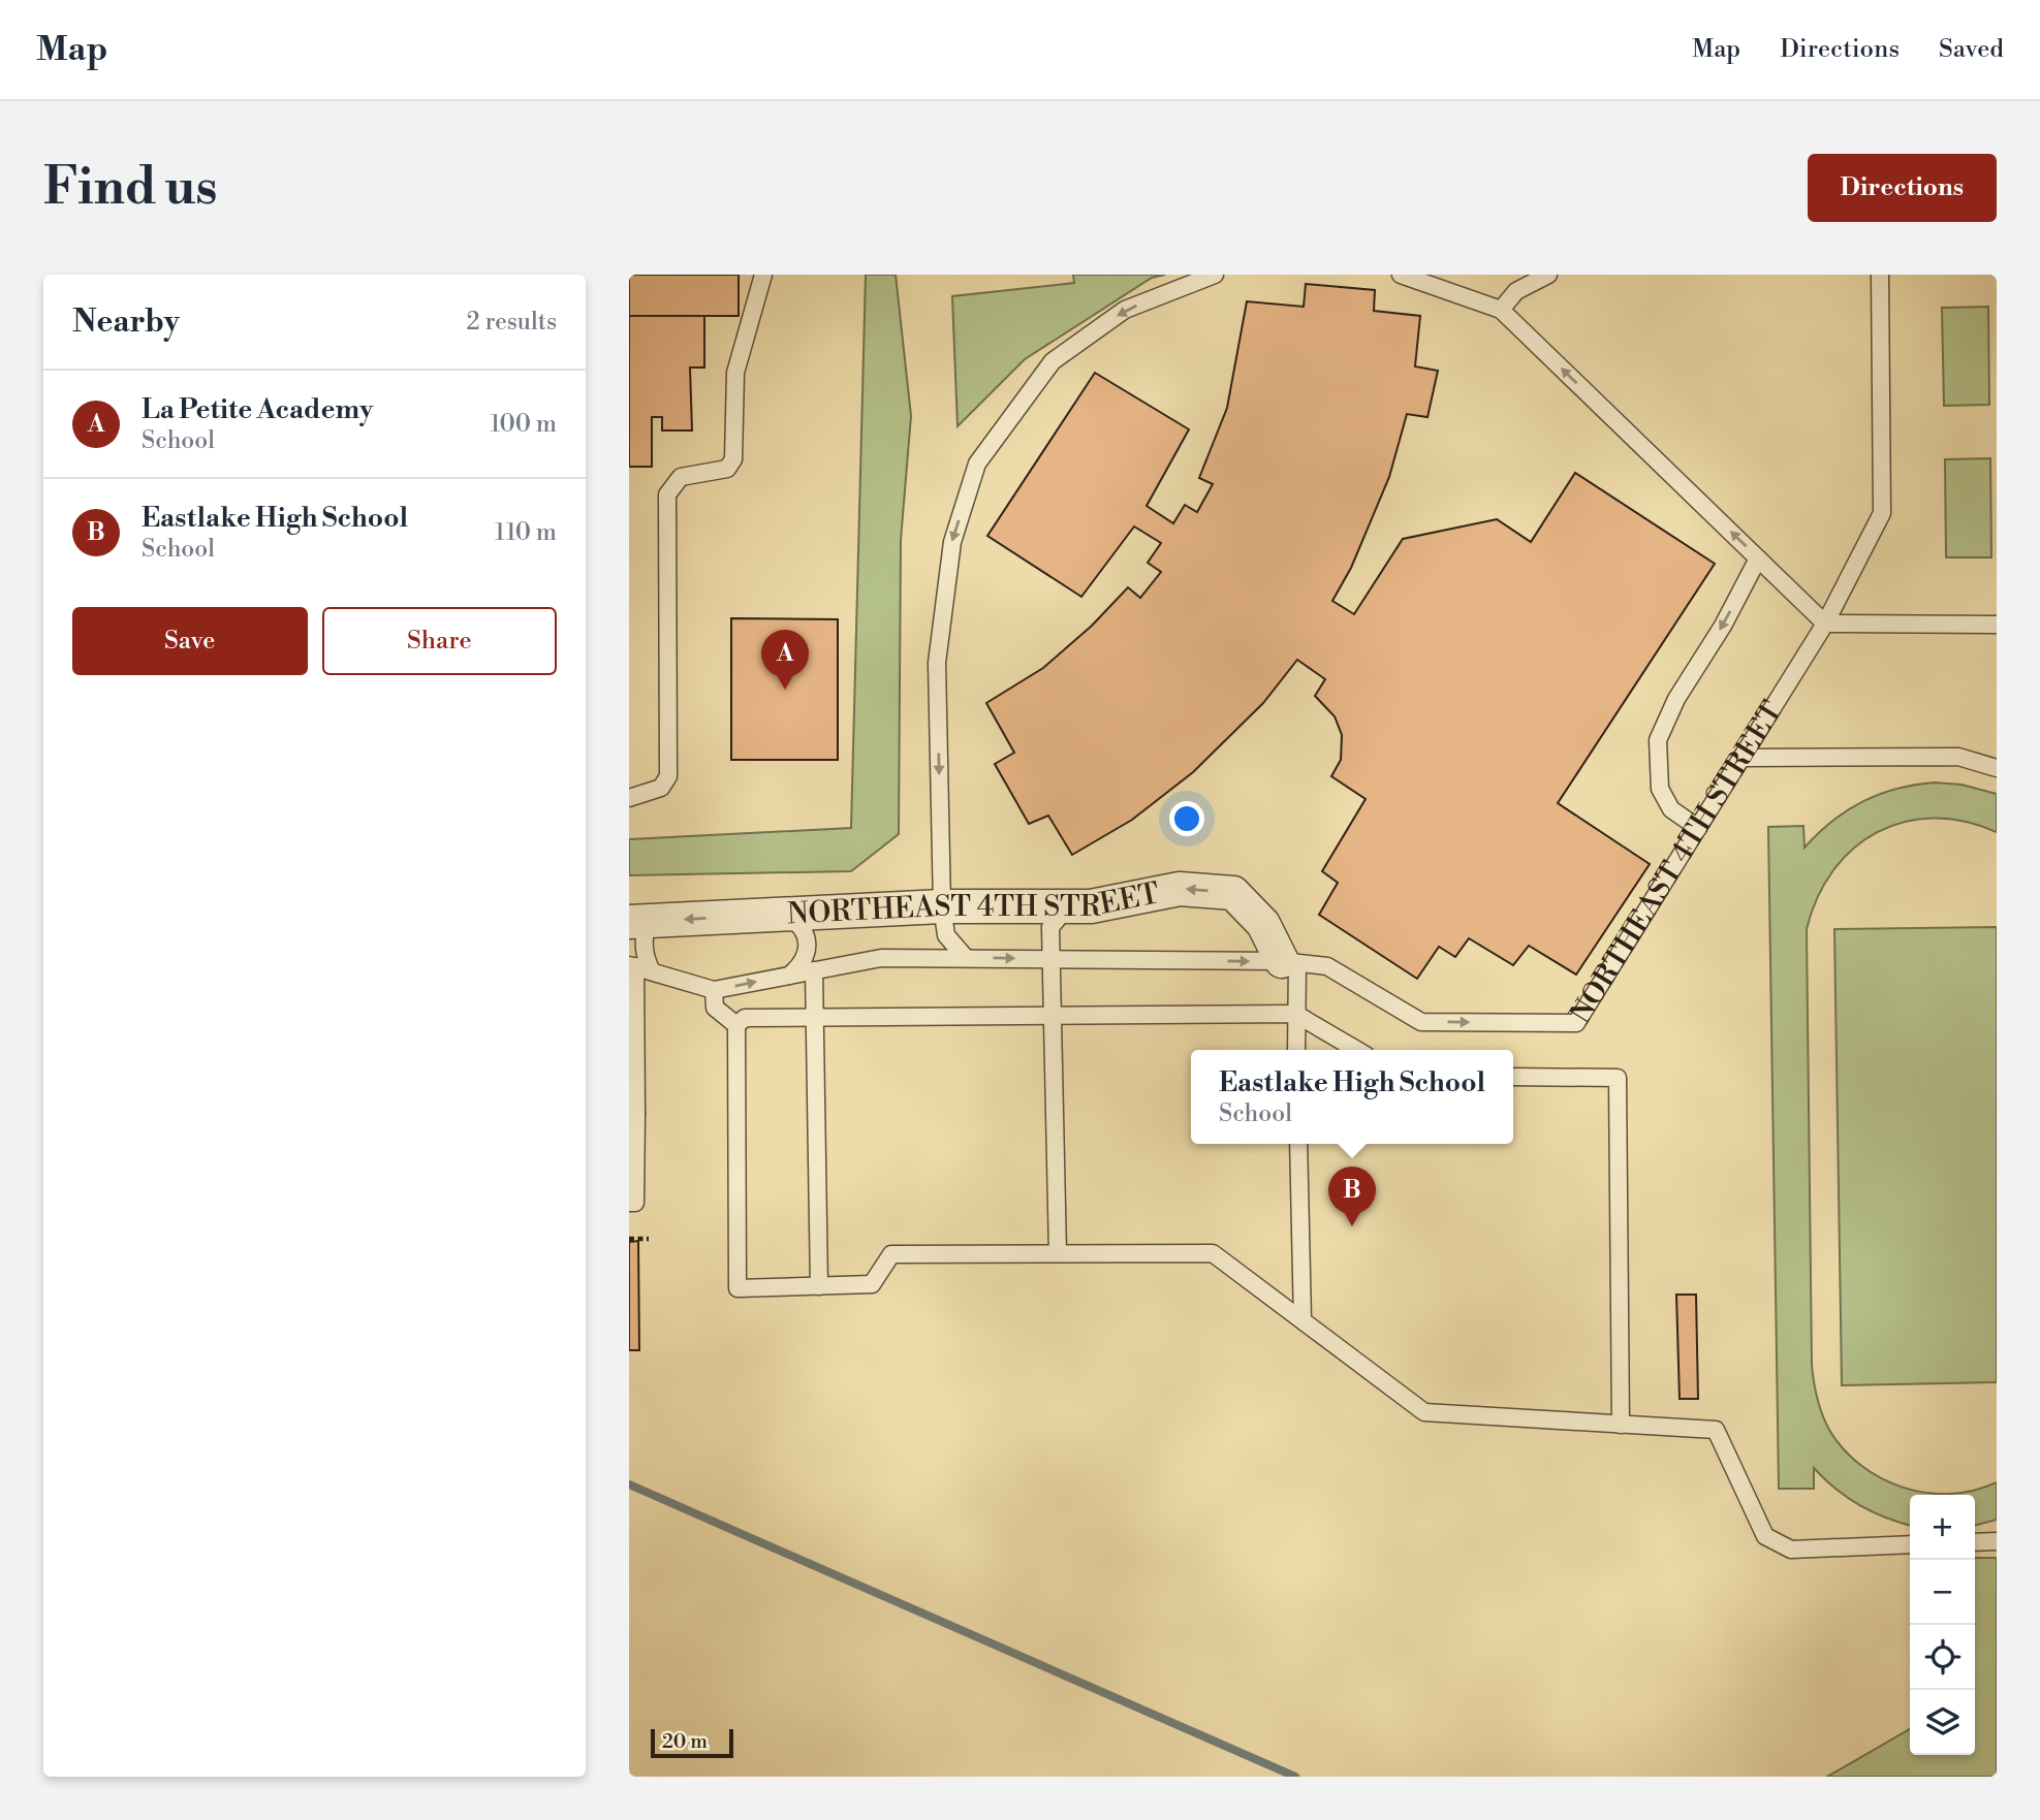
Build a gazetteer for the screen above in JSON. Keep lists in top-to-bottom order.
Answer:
{
  "streets": {
    "street": ["NORTHEAST 4TH STREET"]
  },
  "scale_bar": "20 m",
  "page": {
    "header": "Map",
    "nav": ["Map", "Directions", "Saved"],
    "buttons": [
      "Directions",
      ["Save", "Share"]
    ],
    "title": "Find us",
    "heading": ["Nearby", "2 results"],
    "list": [
      {
        "mark": "A",
        "name": "La Petite Academy",
        "note": "School",
        "value": "100 m"
      },
      {
        "mark": "B",
        "name": "Eastlake High School",
        "note": "School",
        "value": "110 m"
      }
    ],
    "pins": ["A", "B"],
    "popup": ["Eastlake High School", "School"],
    "map_buttons": ["+", "−"],
    "scale": "20 m"
  }
}
